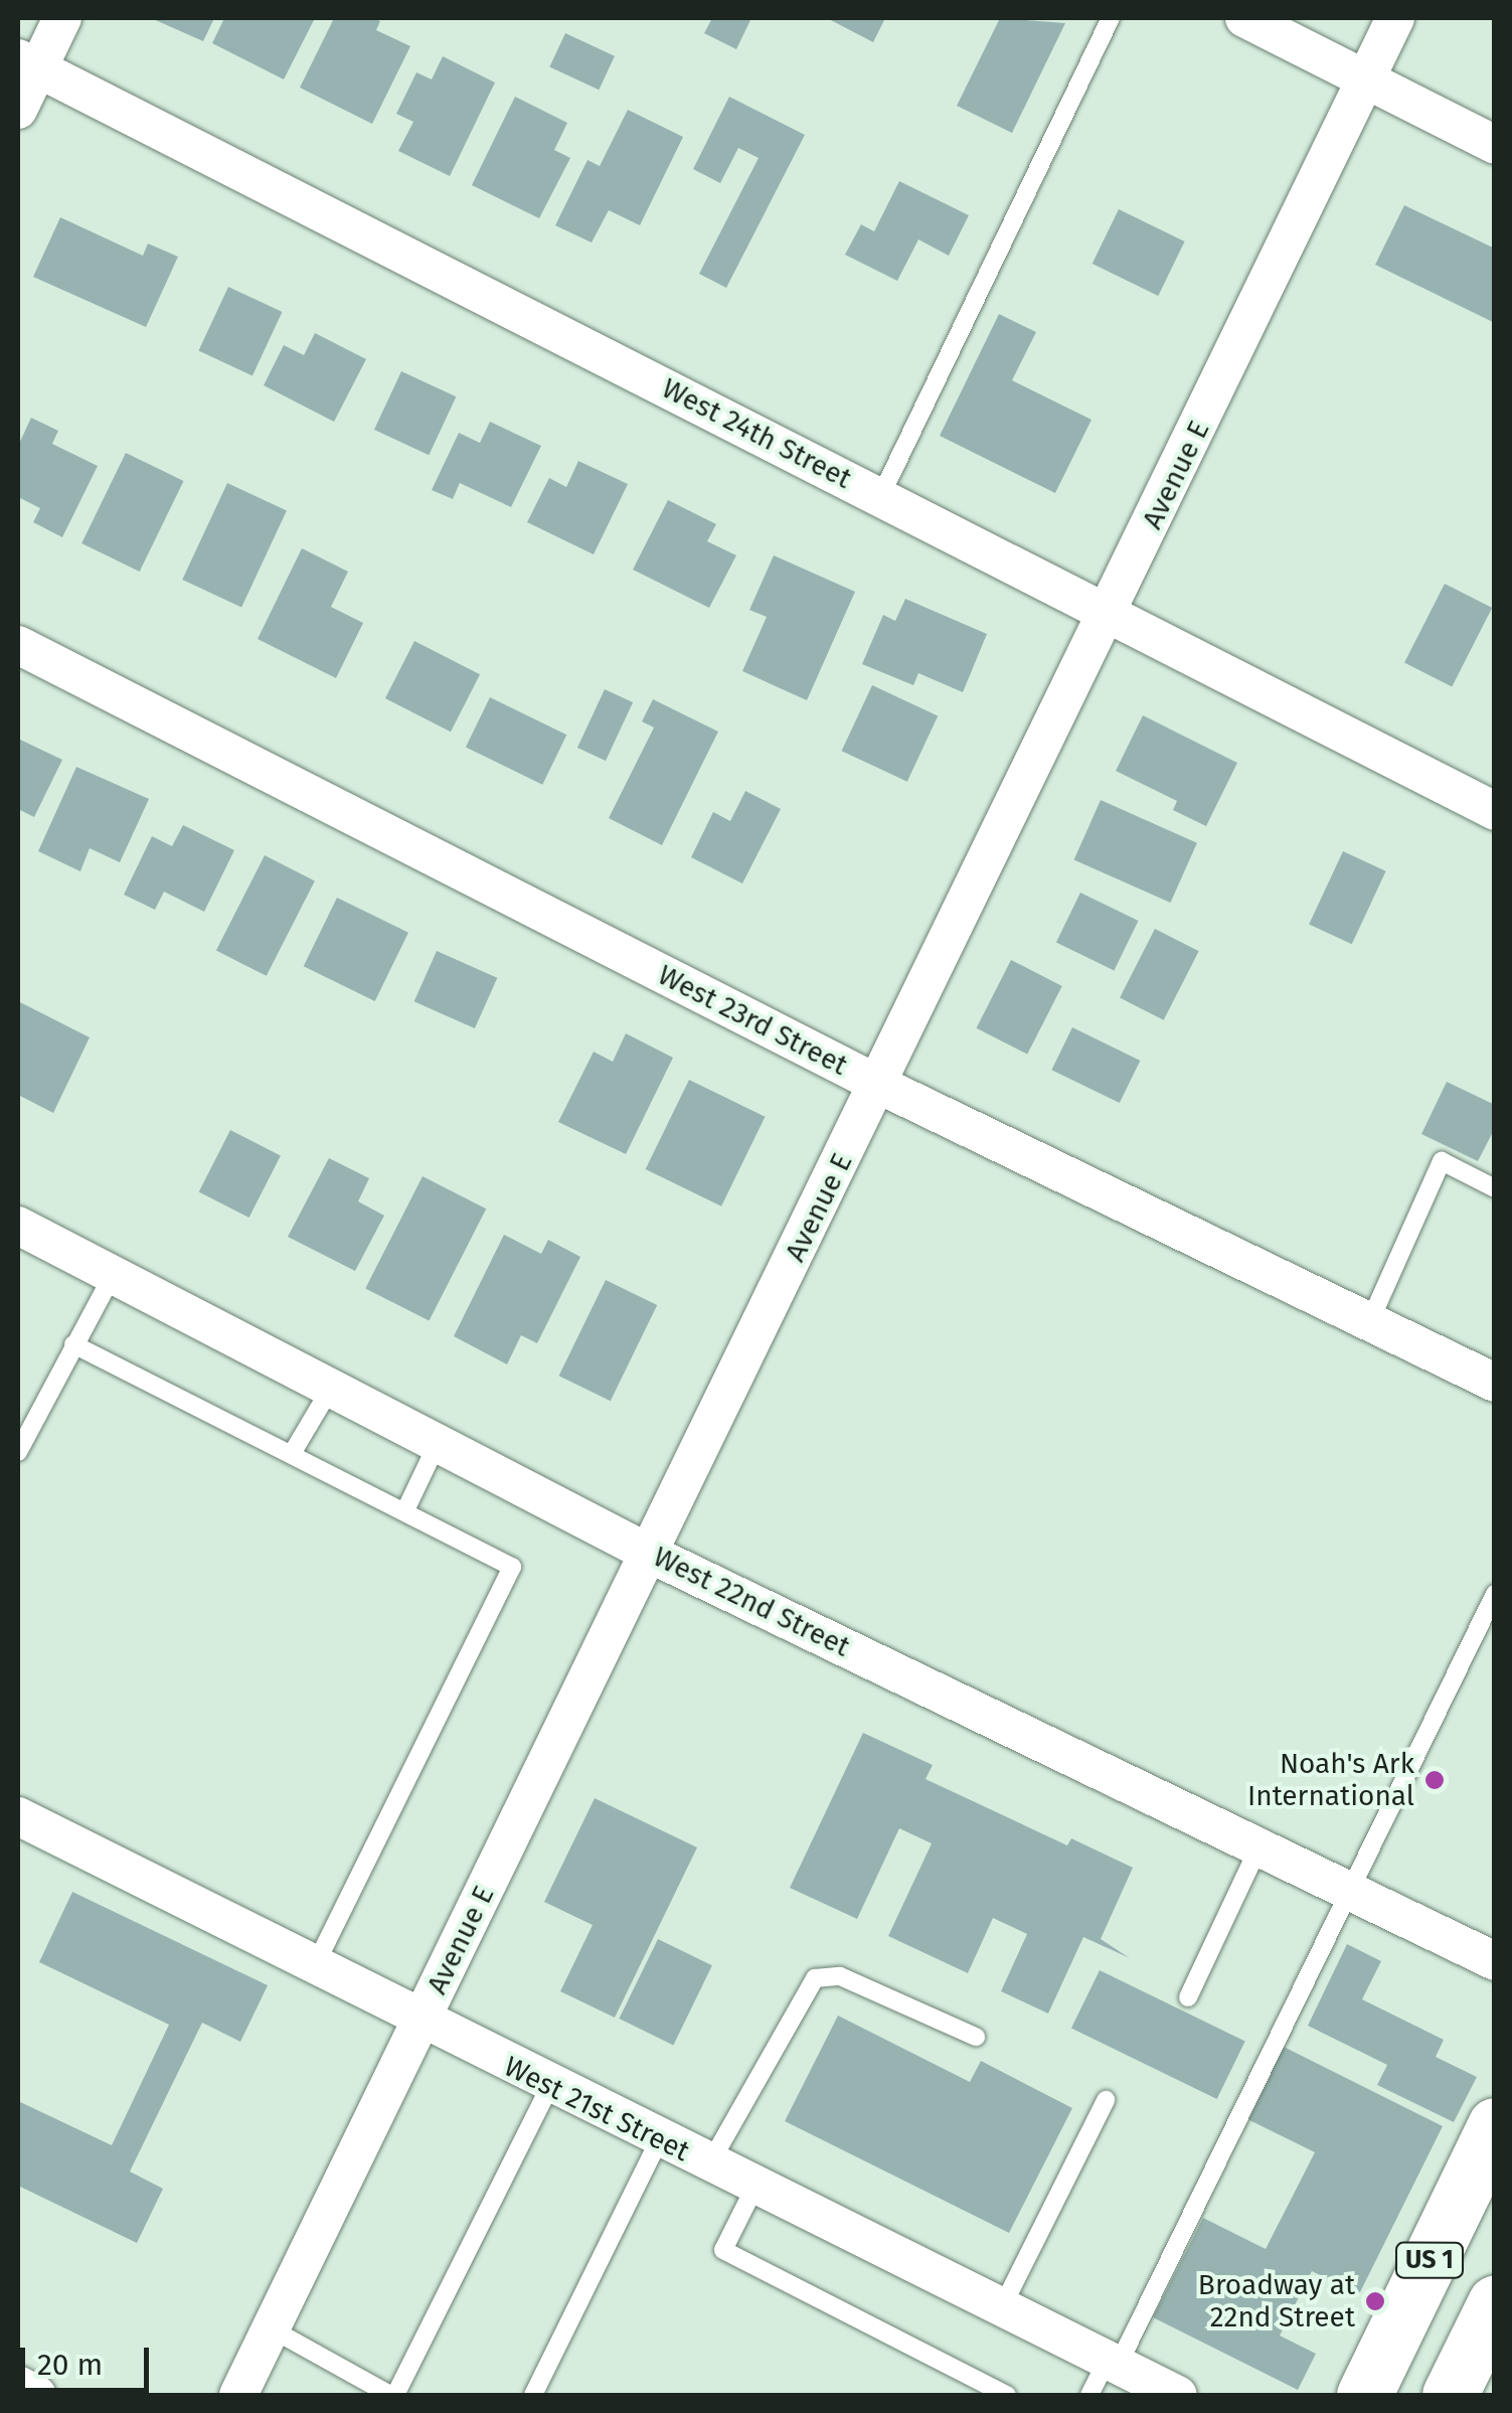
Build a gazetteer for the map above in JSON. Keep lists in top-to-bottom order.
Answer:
{
  "streets": {
    "main road": ["US 1"],
    "street": [
      "West 24th Street",
      "Avenue E",
      "West 23rd Street",
      "West 22nd Street",
      "West 21st Street"
    ]
  },
  "crossings": [
    ["West 24th Street", "Avenue E"],
    ["Avenue E", "West 23rd Street"],
    ["Avenue E", "West 22nd Street"],
    ["Avenue E", "West 21st Street"]
  ],
  "places": ["Noah's Ark International", "Broadway at 22nd Street"],
  "scale_bar": "20 m"
}
